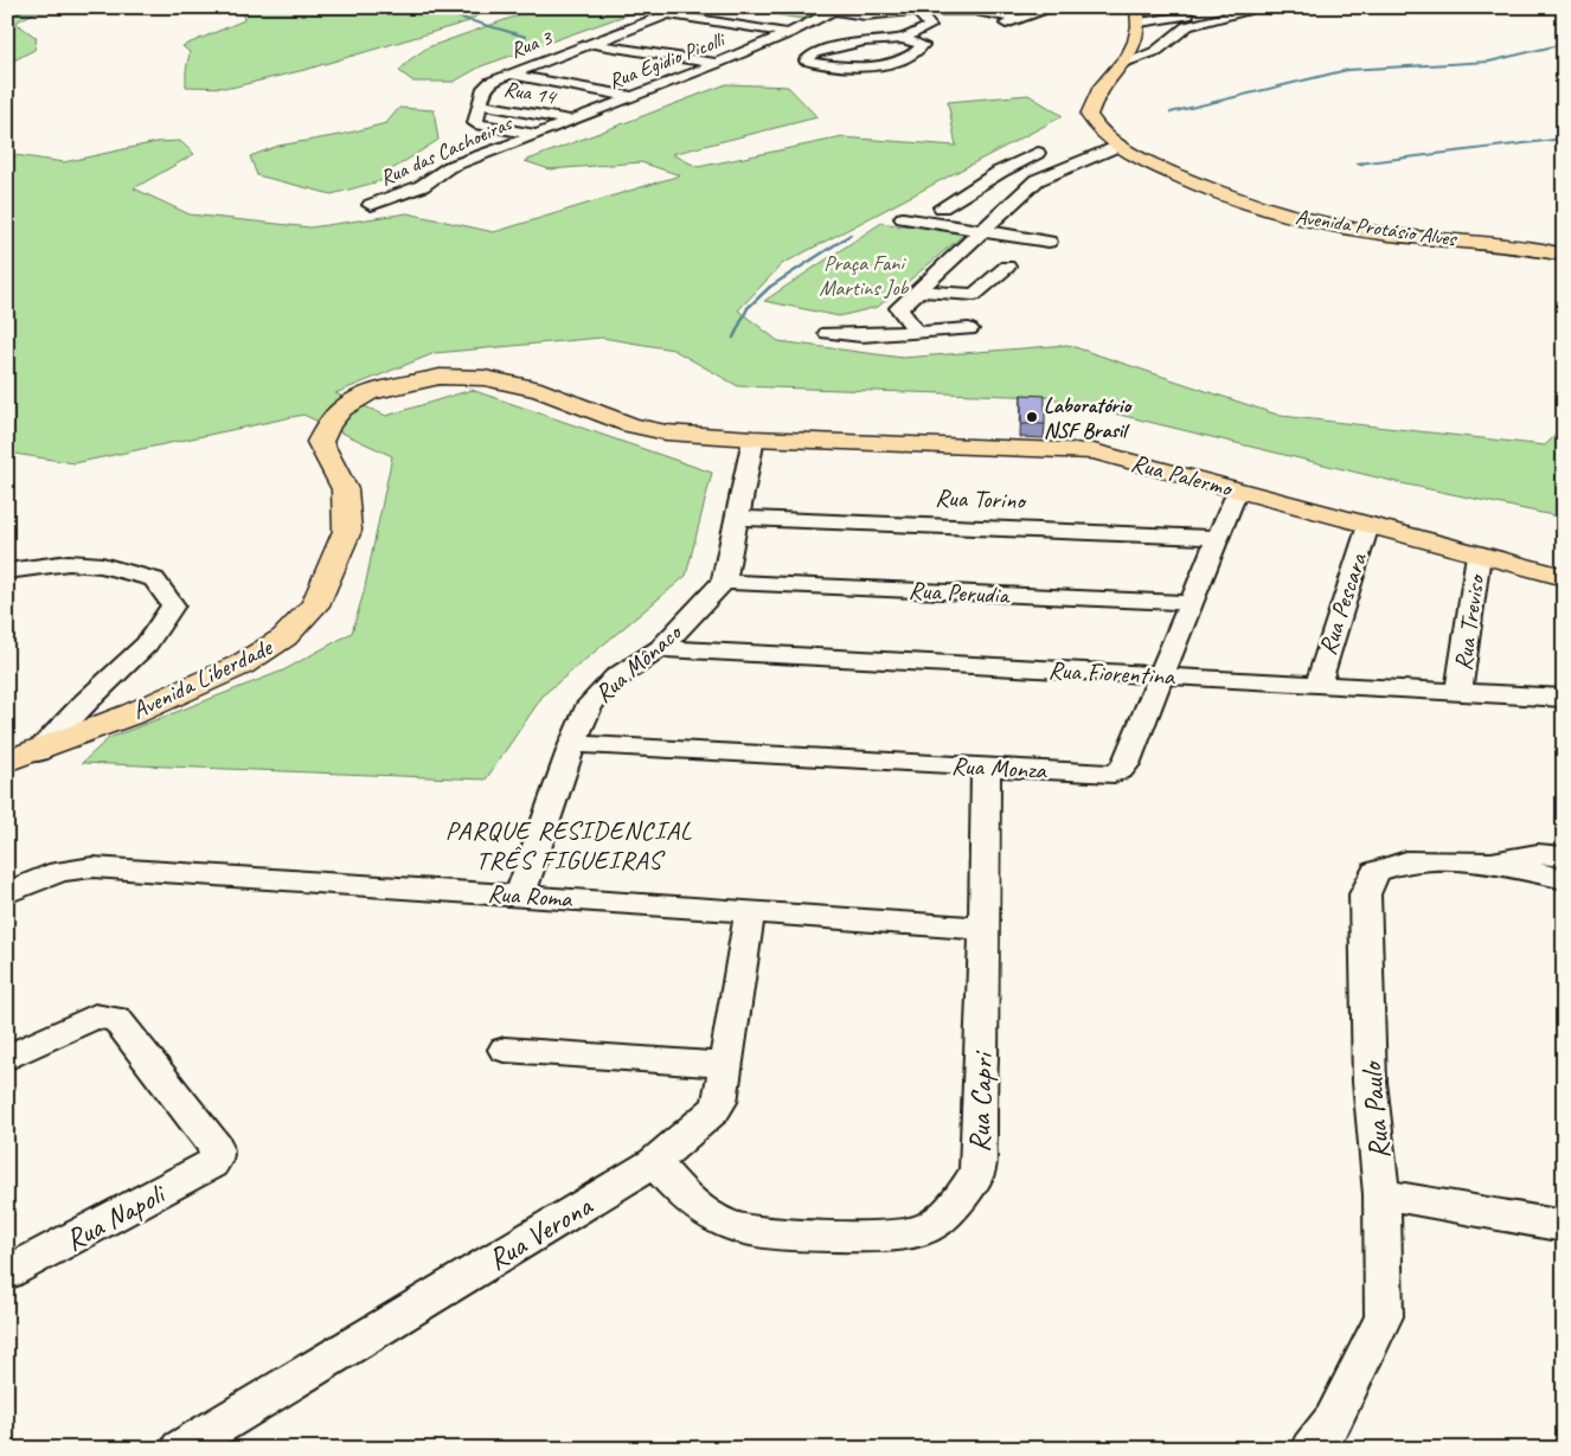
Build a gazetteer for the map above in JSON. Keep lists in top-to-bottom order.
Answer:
{
  "streets": {
    "main road": ["Avenida Protásio Alves", "Rua Palermo", "Avenida Liberdade"],
    "street": [
      "Rua 3",
      "Rua Egidio Picolli",
      "Rua 14",
      "Rua das Cachoeiras",
      "Rua Torino",
      "Rua Perudia",
      "Rua Pescara",
      "Rua Treviso",
      "Rua Mônaco",
      "Rua Fiorentina",
      "Rua Monza",
      "Rua Roma",
      "Rua Capri",
      "Rua Paulo",
      "Rua Napoli",
      "Rua Verona"
    ]
  },
  "crossings": [
    ["Rua Egidio Picolli", "Rua 14"],
    ["Rua Egidio Picolli", "Rua das Cachoeiras"],
    ["Rua Palermo", "Rua Pescara"],
    ["Rua Palermo", "Rua Treviso"],
    ["Rua Palermo", "Avenida Liberdade"],
    ["Rua Palermo", "Rua Monza"],
    ["Rua Torino", "Rua Monza"],
    ["Rua Perudia", "Rua Mônaco"],
    ["Rua Perudia", "Rua Monza"],
    ["Rua Pescara", "Rua Fiorentina"],
    ["Rua Treviso", "Rua Fiorentina"],
    ["Rua Mônaco", "Rua Fiorentina"],
    ["Rua Mônaco", "Rua Monza"],
    ["Rua Mônaco", "Rua Roma"],
    ["Rua Fiorentina", "Rua Monza"],
    ["Rua Monza", "Rua Capri"],
    ["Rua Roma", "Rua Capri"],
    ["Rua Roma", "Rua Verona"],
    ["Rua Capri", "Rua Verona"]
  ],
  "districts": ["PARQUE RESIDENCIAL TRÊS FIGUEIRAS"],
  "parks": ["Praça Fani Martins Job"],
  "places": ["Laboratório NSF Brasil"]
}
